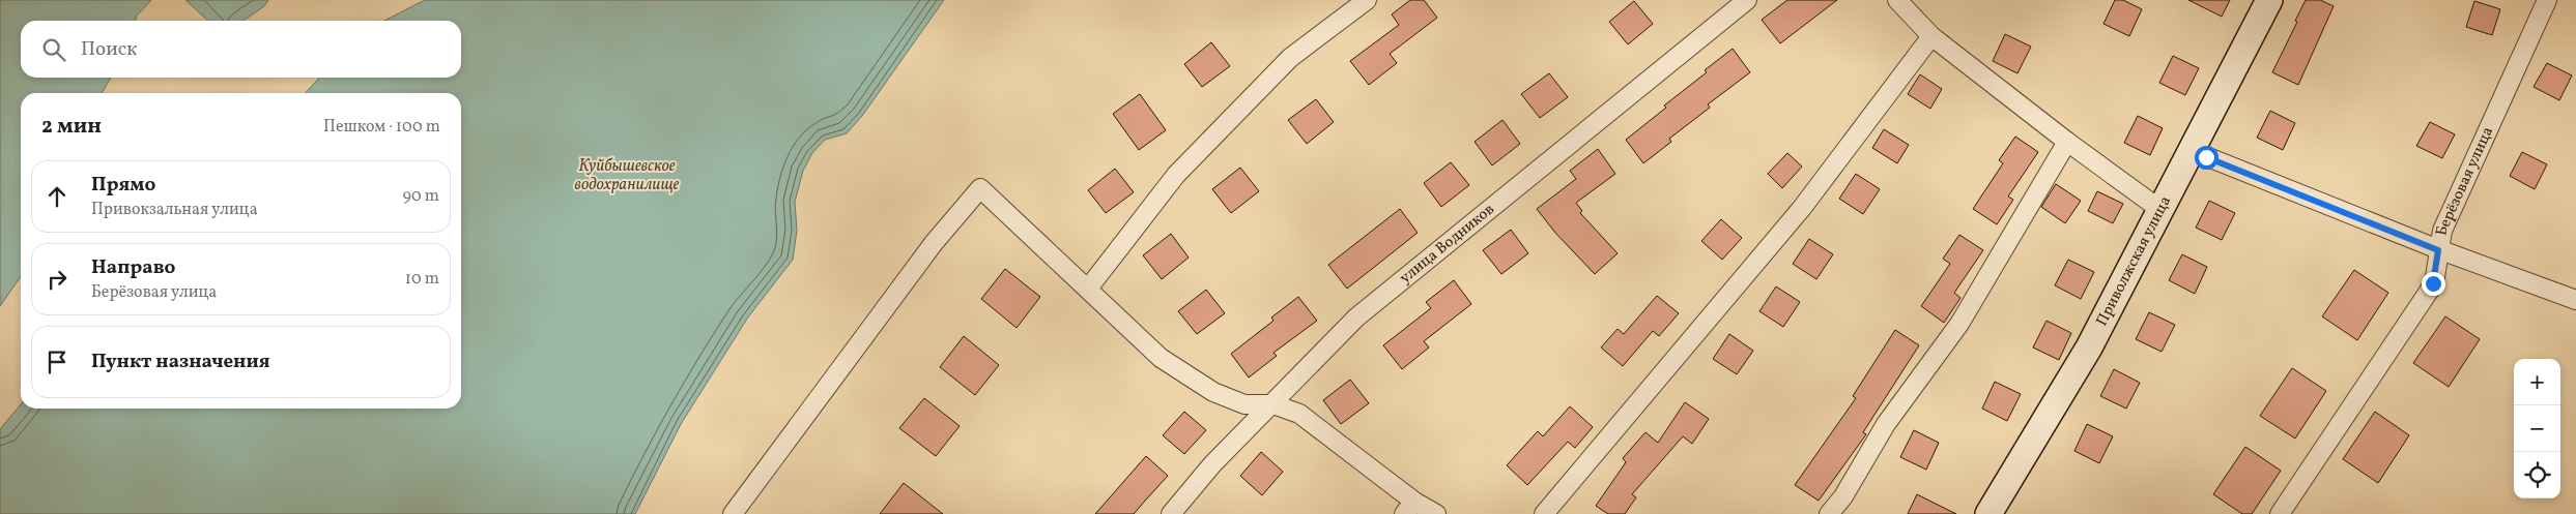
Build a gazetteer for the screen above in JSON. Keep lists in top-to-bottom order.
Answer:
{
  "streets": {
    "main road": ["Приволжская улица"],
    "street": ["Берёзовая улица", "улица Водников"]
  },
  "water": ["Куйбышевское водохранилище"],
  "page": {
    "search": "Поиск",
    "heading": ["2 мин", "Пешком · 100 m"],
    "list": [
      ["Прямо", "Привокзальная улица", "90 m"],
      ["Направо", "Берёзовая улица", "10 m"],
      "Пункт назначения"
    ],
    "map_buttons": ["+", "−"]
  }
}
